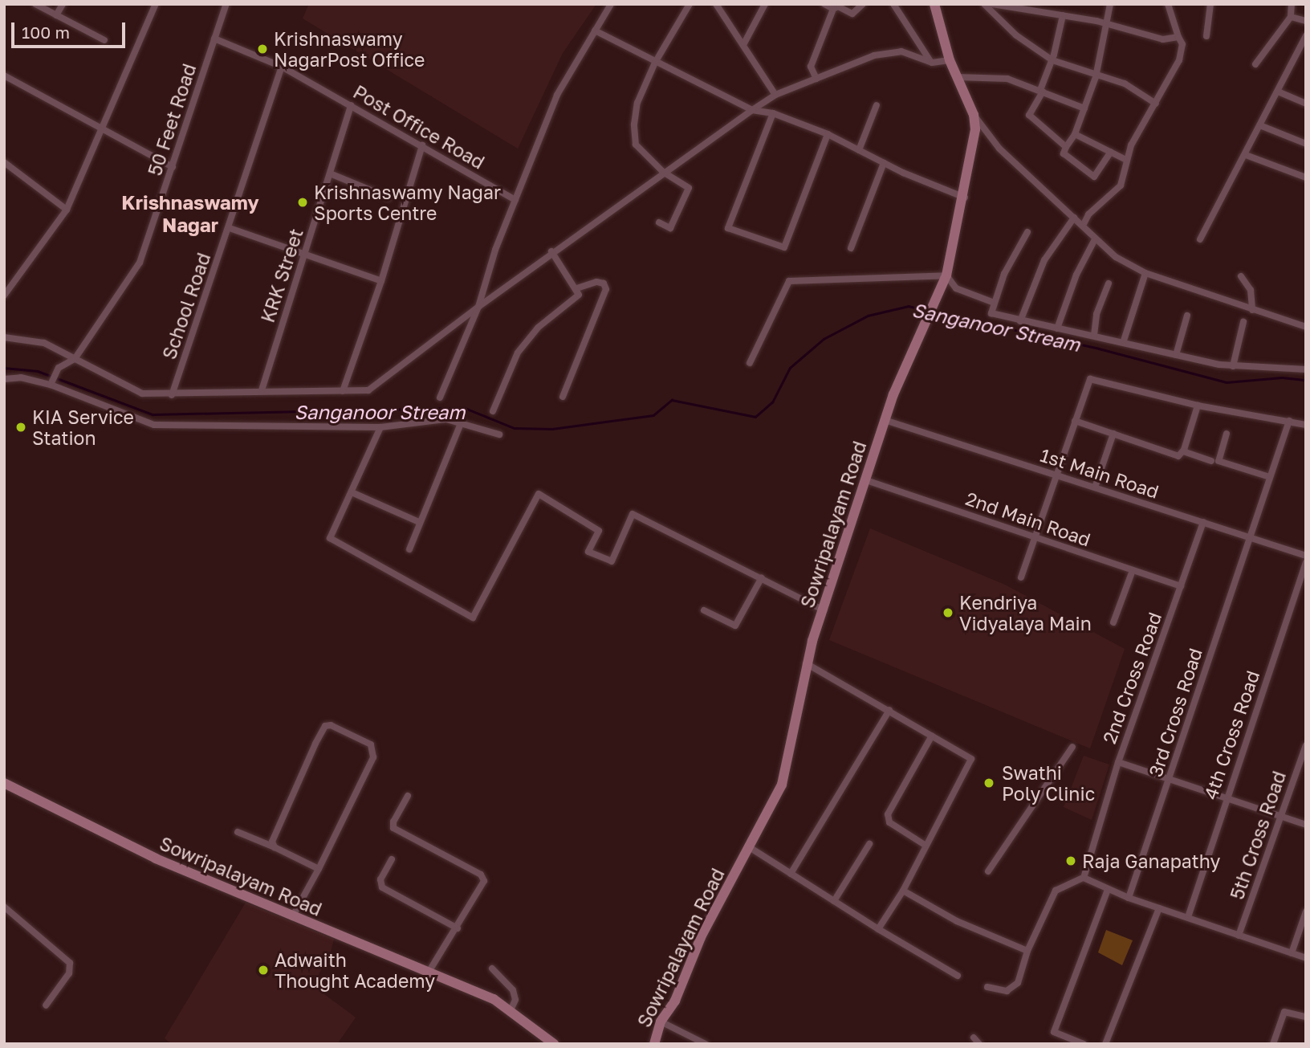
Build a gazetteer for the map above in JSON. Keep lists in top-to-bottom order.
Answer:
{
  "streets": {
    "street": [
      "50 Feet Road",
      "Post Office Road",
      "KRK Street",
      "School Road",
      "1st Main Road",
      "2nd Main Road",
      "Sowripalayam Road",
      "2nd Cross Road",
      "3rd Cross Road",
      "4th Cross Road",
      "5th Cross Road"
    ]
  },
  "crossings": [
    ["50 Feet Road", "Post Office Road"],
    ["Post Office Road", "KRK Street"],
    ["Post Office Road", "School Road"],
    ["1st Main Road", "Sowripalayam Road"],
    ["1st Main Road", "2nd Cross Road"],
    ["1st Main Road", "3rd Cross Road"],
    ["2nd Main Road", "Sowripalayam Road"],
    ["2nd Main Road", "2nd Cross Road"]
  ],
  "districts": ["Krishnaswamy Nagar"],
  "water": ["Sanganoor Stream"],
  "places": [
    "Krishnaswamy NagarPost Office",
    "Krishnaswamy Nagar Sports Centre",
    "KIA Service Station",
    "Kendriya Vidyalaya Main",
    "Swathi Poly Clinic",
    "Raja Ganapathy",
    "Adwaith Thought Academy"
  ],
  "scale_bar": "100 m"
}
